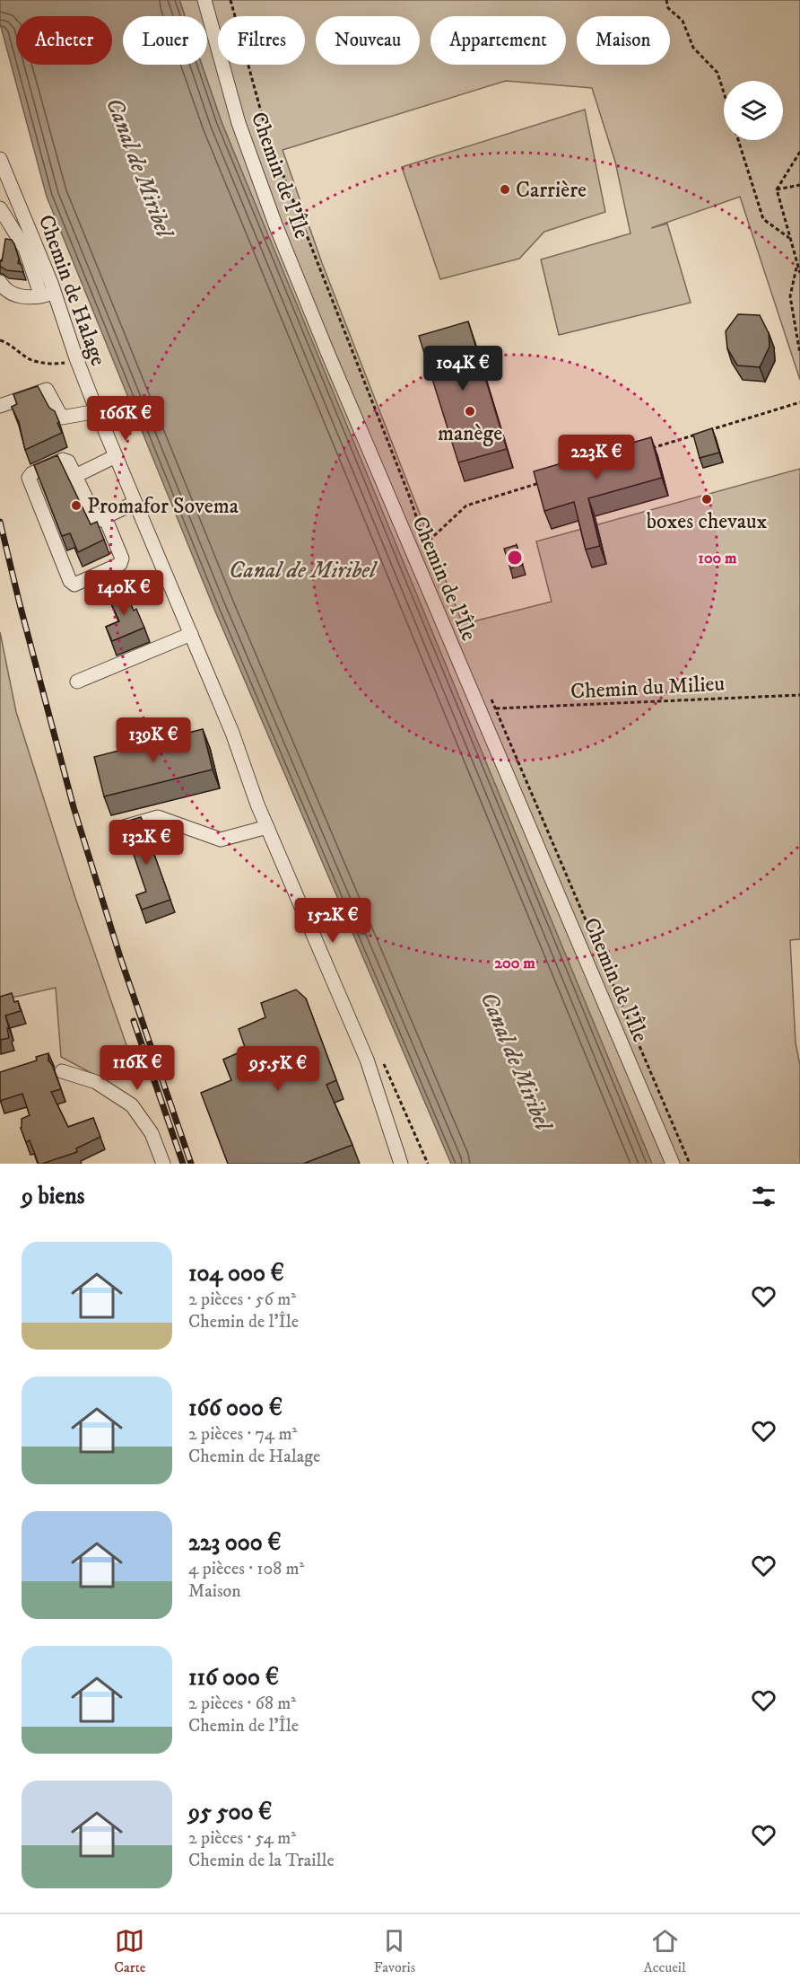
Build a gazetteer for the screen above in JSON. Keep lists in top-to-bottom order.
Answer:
{
  "streets": {
    "street": ["Chemin de l'Île", "Chemin de Halage"],
    "path": ["Chemin du Milieu"]
  },
  "water": ["Canal de Miribel"],
  "places": [
    "Carrière",
    "manège",
    "boxes chevaux",
    "Promafor Sovema"
  ],
  "page": {
    "chip": [
      "Acheter",
      "Louer",
      "Filtres",
      "Nouveau",
      "Appartement",
      "Maison"
    ],
    "price": [
      "104K €",
      "166K €",
      "223K €",
      "140K €",
      "139K €",
      "132K €",
      "152K €",
      "116K €",
      "95.5K €"
    ],
    "heading": "9 biens",
    "list": [
      {
        "name": "104 000 €",
        "note": "2 pièces · 56 m² · Chemin de l'Île"
      },
      {
        "name": "166 000 €",
        "note": "2 pièces · 74 m² · Chemin de Halage"
      },
      {
        "name": "223 000 €",
        "note": "4 pièces · 108 m² · Maison"
      },
      {
        "name": "116 000 €",
        "note": "2 pièces · 68 m² · Chemin de l'Île"
      },
      {
        "name": "95 500 €",
        "note": "2 pièces · 54 m² · Chemin de la Traille"
      }
    ],
    "tabs": ["Carte", "Favoris", "Accueil"]
  },
  "rings": ["100 m", "200 m"]
}
